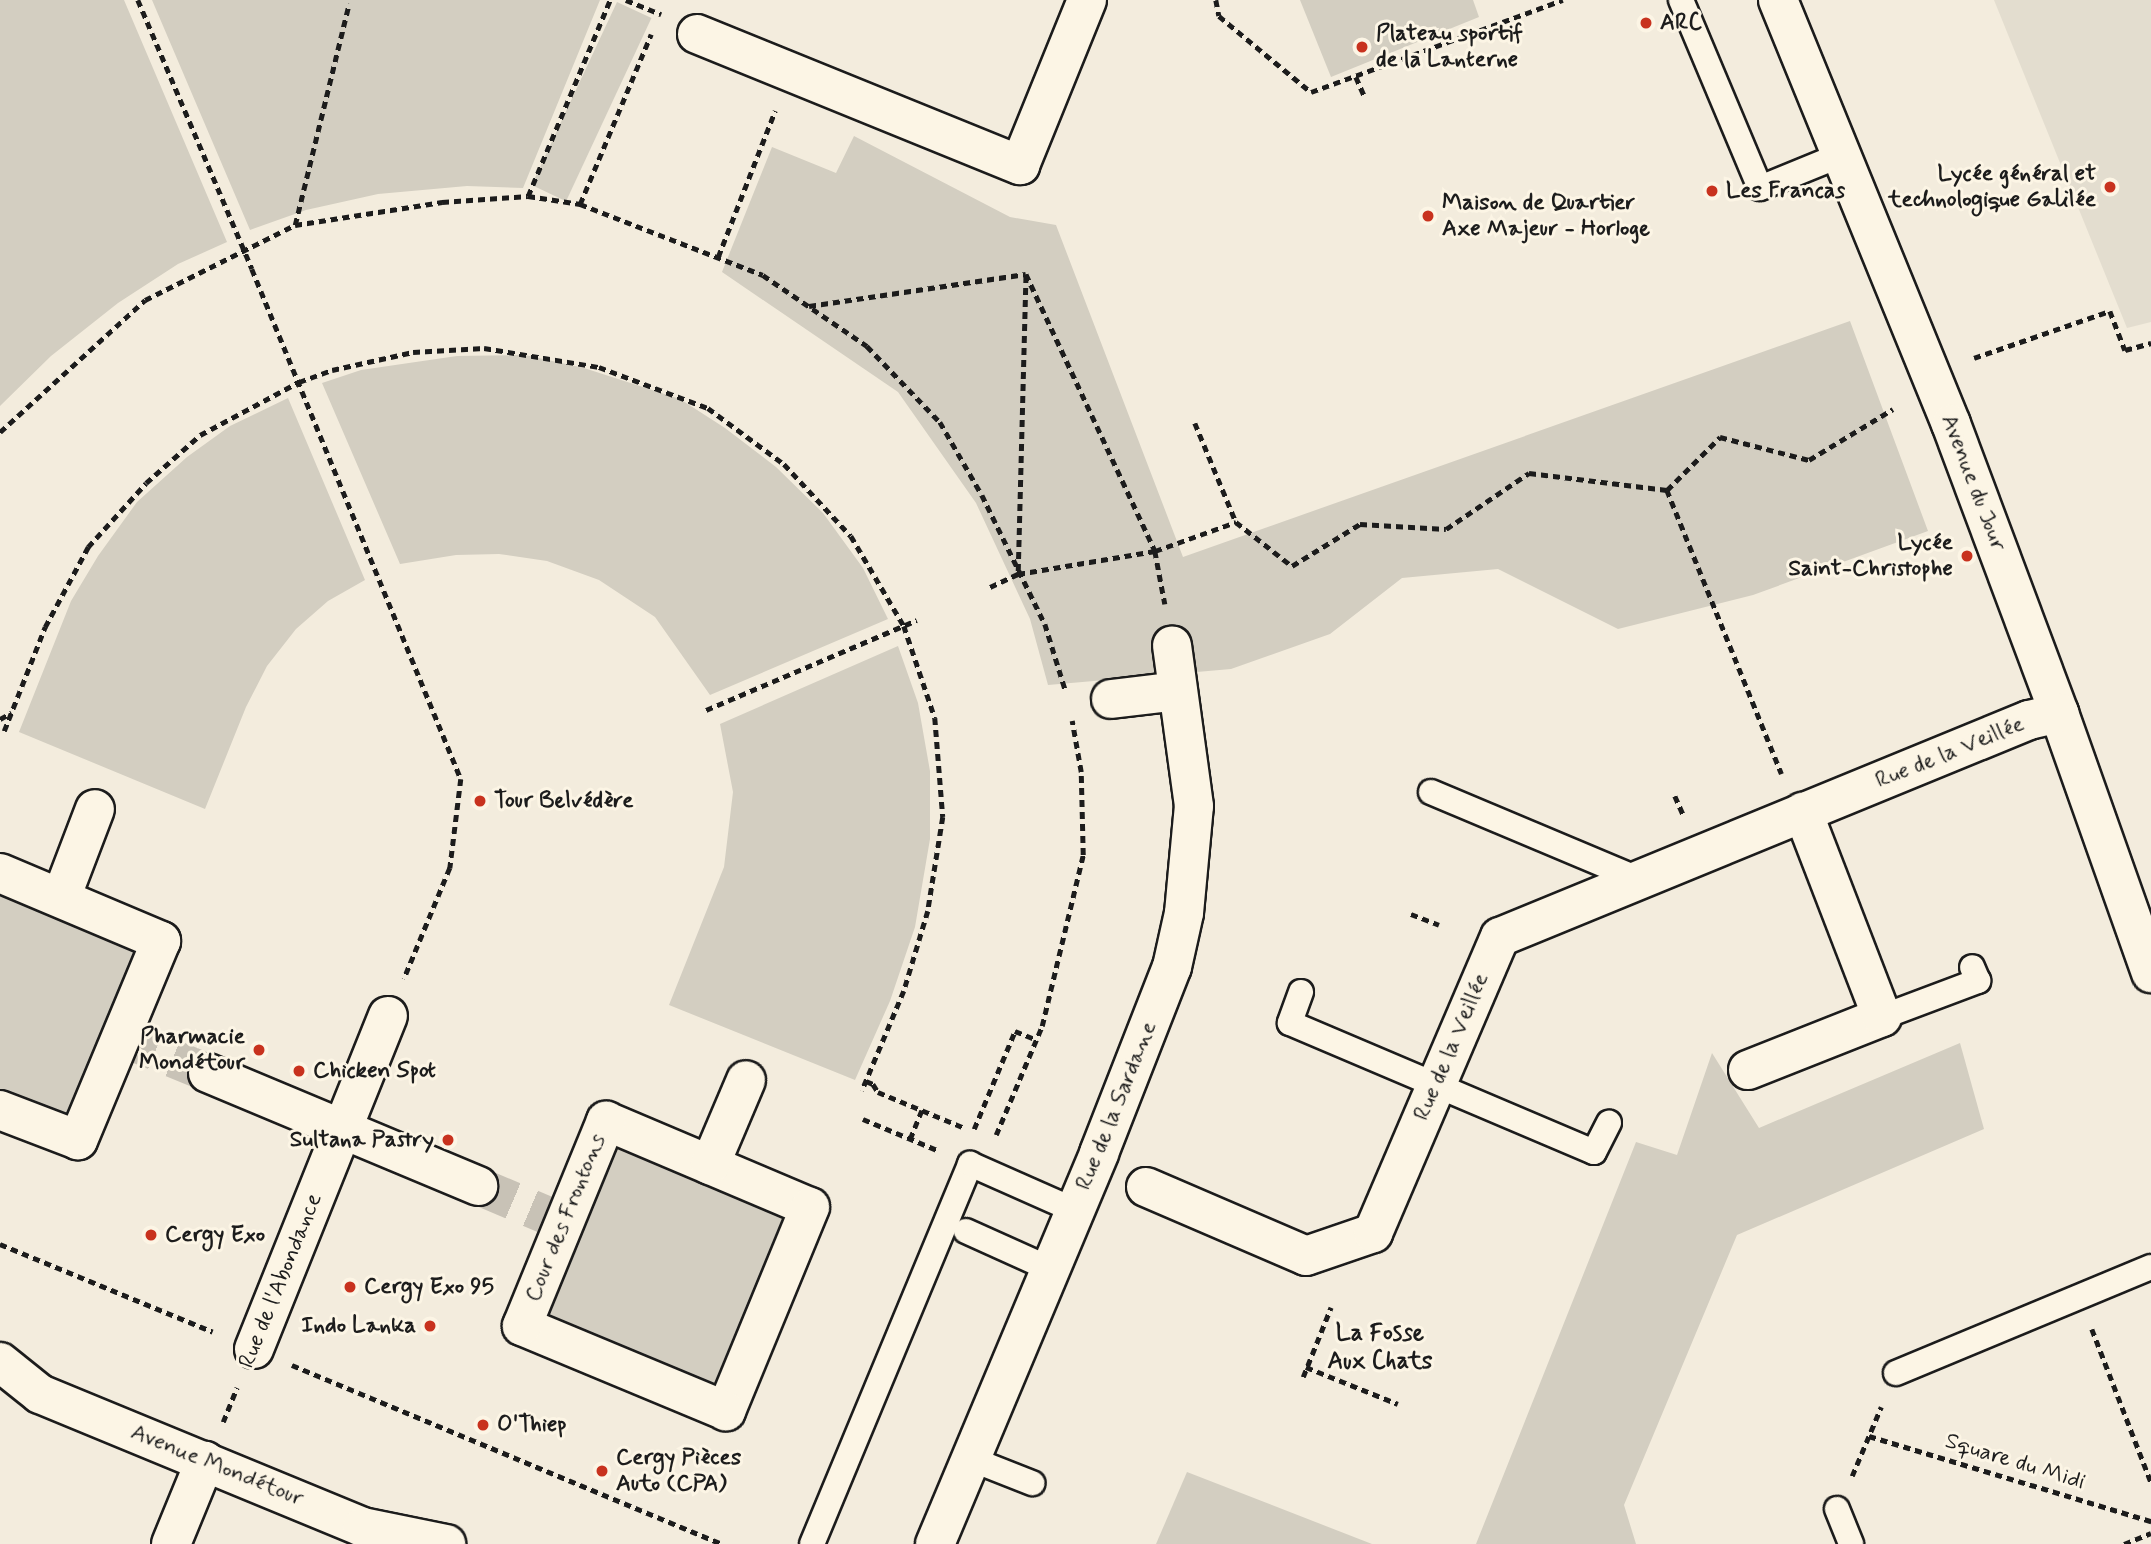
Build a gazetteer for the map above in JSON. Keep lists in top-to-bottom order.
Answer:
{
  "streets": {
    "street": [
      "Avenue du Jour",
      "Rue de la Veillée",
      "Rue de la Sardane",
      "Cour des Frontons",
      "Rue de l'Abondance",
      "Avenue Mondétour"
    ],
    "path": ["Square du Midi"]
  },
  "crossings": [
    ["Avenue du Jour", "Rue de la Veillée"],
    ["Rue de l'Abondance", "Avenue Mondétour"]
  ],
  "districts": ["La Fosse Aux Chats"],
  "places": [
    "ARC",
    "Plateau sportif de la Lanterne",
    "Lycée général et technologique Galilée",
    "Les Francas",
    "Maison de Quartier Axe Majeur - Horloge",
    "Lycée Saint-Christophe",
    "Tour Belvédère",
    "Pharmacie Mondétour",
    "Chicken Spot",
    "Sultana Pastry",
    "Cergy Exo",
    "Cergy Exo 95",
    "Indo Lanka",
    "O'Thiep",
    "Cergy Pièces Auto (CPA)"
  ]
}
